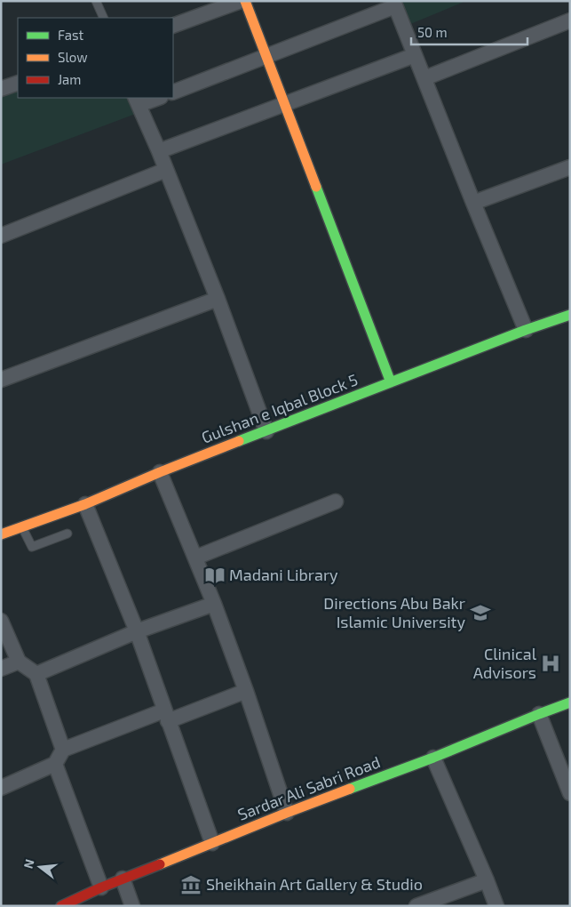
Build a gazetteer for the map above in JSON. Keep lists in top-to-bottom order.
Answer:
{
  "streets": {
    "street": ["Gulshan e Iqbal Block 5", "Sardar Ali Sabri Road"]
  },
  "places": {
    "library": ["Madani Library"],
    "school or university": ["Directions Abu Bakr Islamic University"],
    "hospital": ["Clinical Advisors"],
    "museum": ["Sheikhain Art Gallery & Studio"]
  },
  "legend": ["Fast", "Slow", "Jam"],
  "scale_bar": "50 m",
  "north": "left"
}
